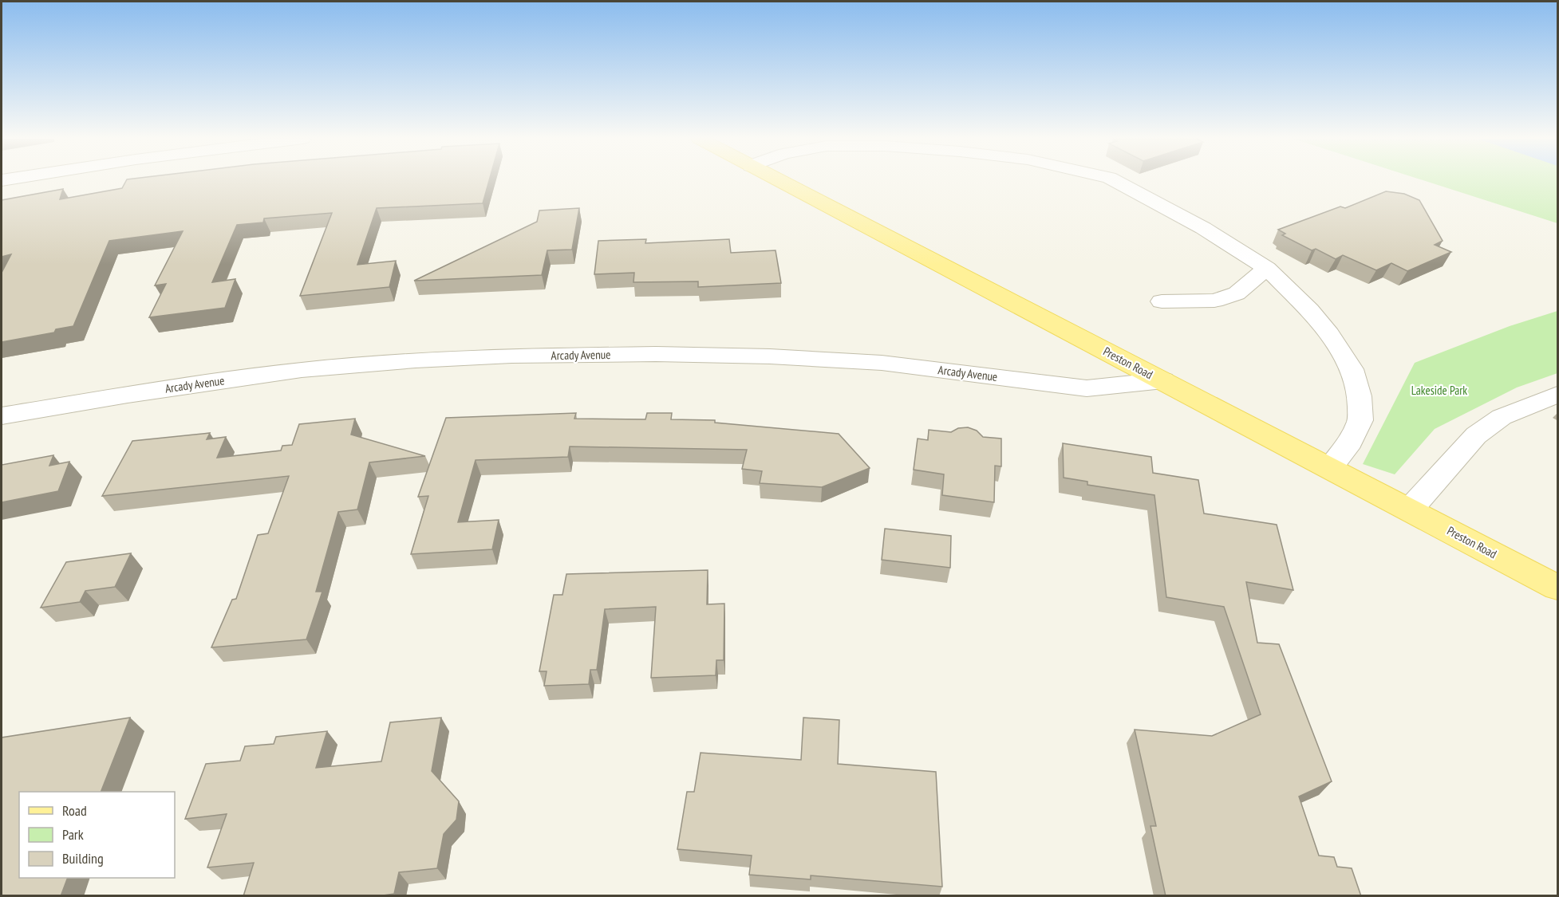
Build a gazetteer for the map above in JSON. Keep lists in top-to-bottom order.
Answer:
{
  "streets": {
    "main road": ["Preston Road"],
    "street": ["Arcady Avenue"]
  },
  "crossings": [
    ["Arcady Avenue", "Preston Road"]
  ],
  "parks": ["Lakeside Park"],
  "legend": ["Road", "Park", "Building"]
}
